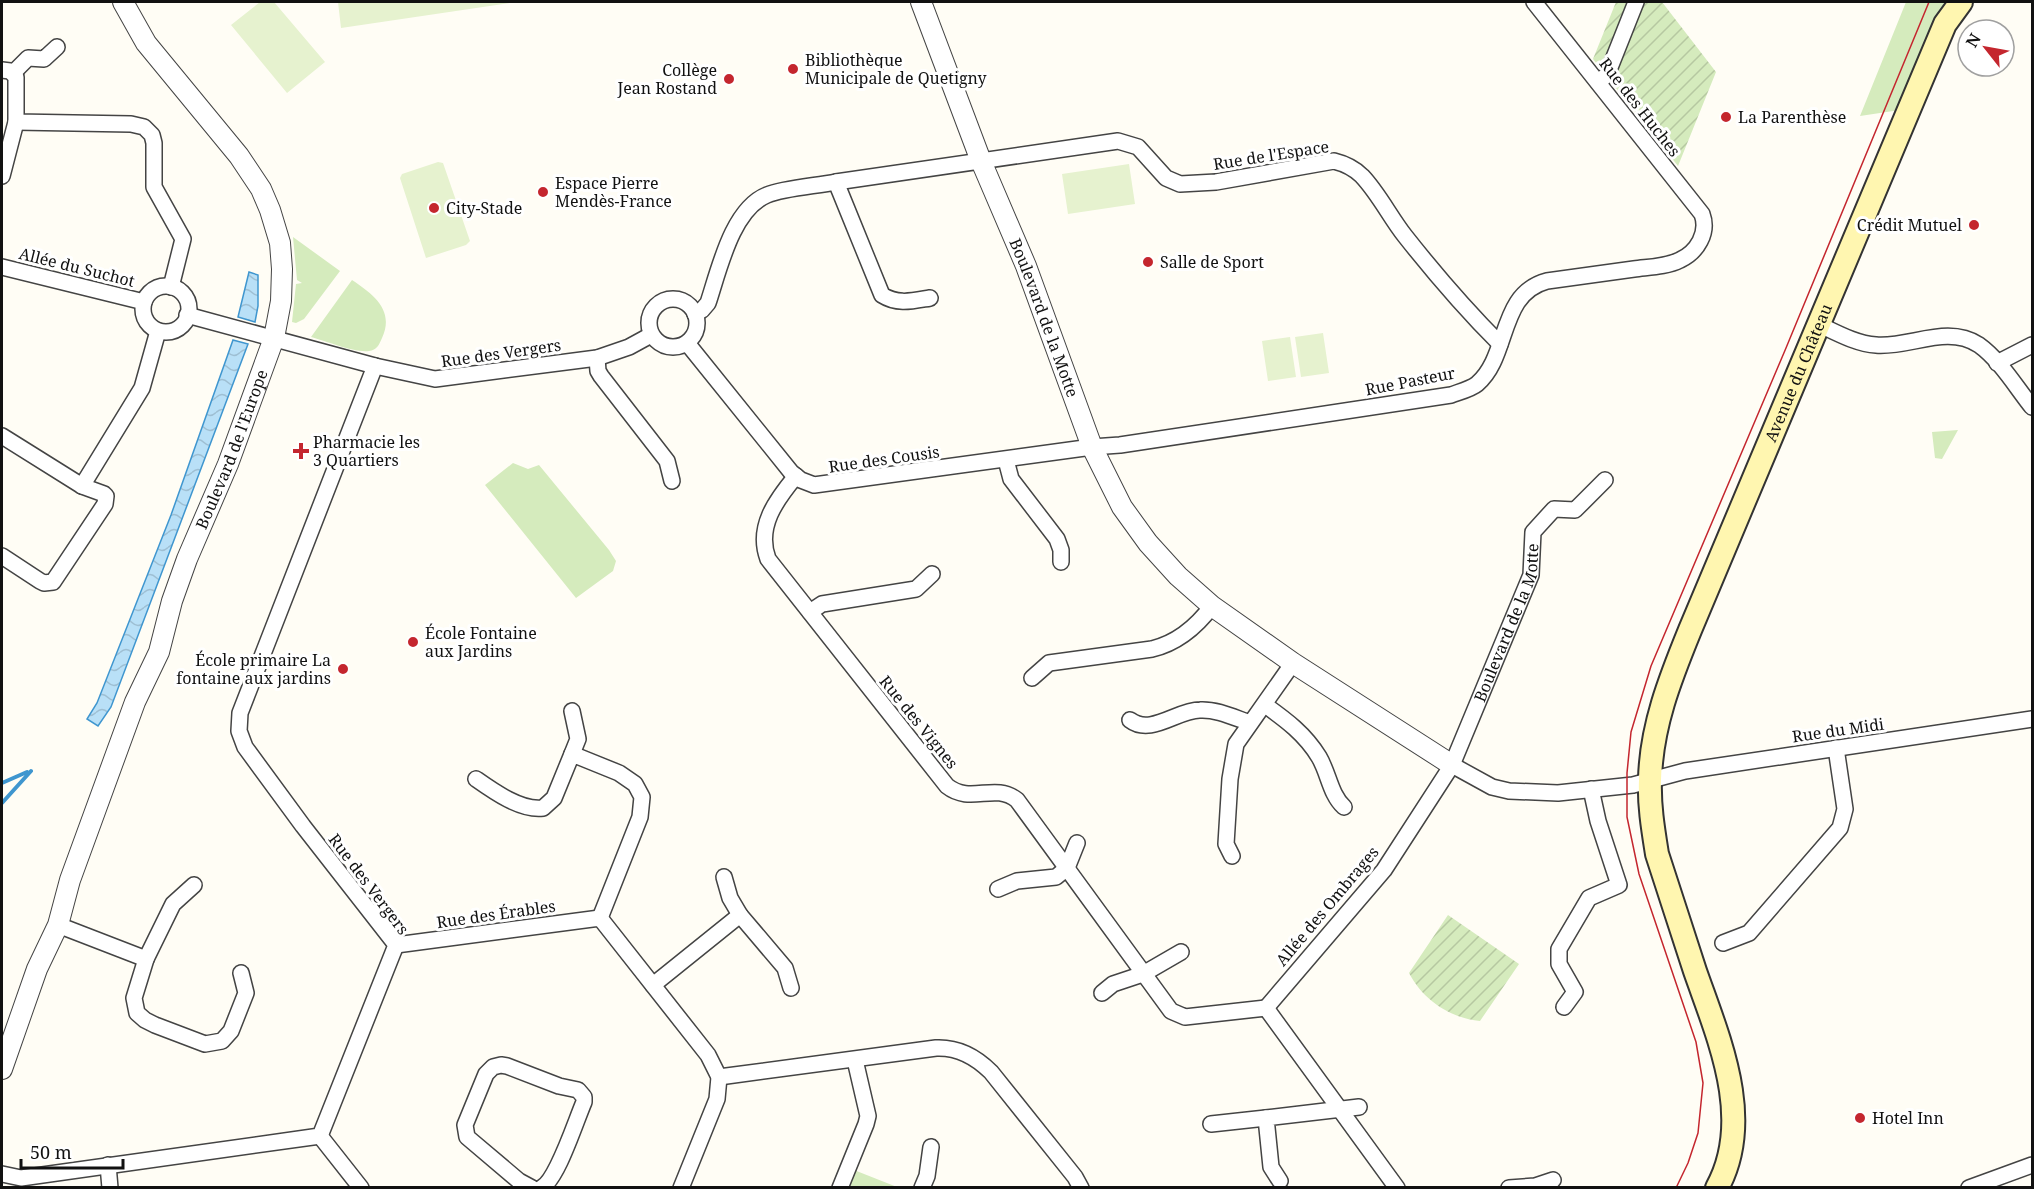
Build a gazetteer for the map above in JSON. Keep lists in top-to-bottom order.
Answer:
{
  "streets": {
    "main road": ["Avenue du Château"],
    "street": [
      "Rue des Huches",
      "Rue de l'Espace",
      "Allée du Suchot",
      "Boulevard de la Motte",
      "Rue des Vergers",
      "Rue Pasteur",
      "Boulevard de l'Europe",
      "Rue des Cousis",
      "Rue des Vignes",
      "Rue du Midi",
      "Allée des Ombrages",
      "Rue des Érables"
    ]
  },
  "crossings": [
    ["Rue des Huches", "Rue Pasteur"],
    ["Rue de l'Espace", "Boulevard de la Motte"],
    ["Rue de l'Espace", "Rue Pasteur"],
    ["Allée du Suchot", "Rue des Vergers"],
    ["Boulevard de la Motte", "Avenue du Château"],
    ["Boulevard de la Motte", "Rue Pasteur"],
    ["Boulevard de la Motte", "Rue des Cousis"],
    ["Boulevard de la Motte", "Rue du Midi"],
    ["Boulevard de la Motte", "Allée des Ombrages"],
    ["Rue des Vergers", "Boulevard de l'Europe"],
    ["Rue des Vergers", "Rue des Érables"],
    ["Avenue du Château", "Rue du Midi"],
    ["Rue Pasteur", "Rue des Cousis"],
    ["Rue des Cousis", "Rue des Vignes"],
    ["Rue des Vignes", "Allée des Ombrages"]
  ],
  "places": {
    "other": [
      "Bibliothèque Municipale de Quetigny",
      "Collège Jean Rostand",
      "La Parenthèse",
      "Espace Pierre Mendès-France",
      "City-Stade",
      "Crédit Mutuel",
      "Salle de Sport",
      "École Fontaine aux Jardins",
      "École primaire La fontaine aux jardins",
      "Hotel Inn"
    ],
    "health": ["Pharmacie les 3 Quartiers"]
  },
  "scale_bar": "50 m",
  "north": "top left"
}
